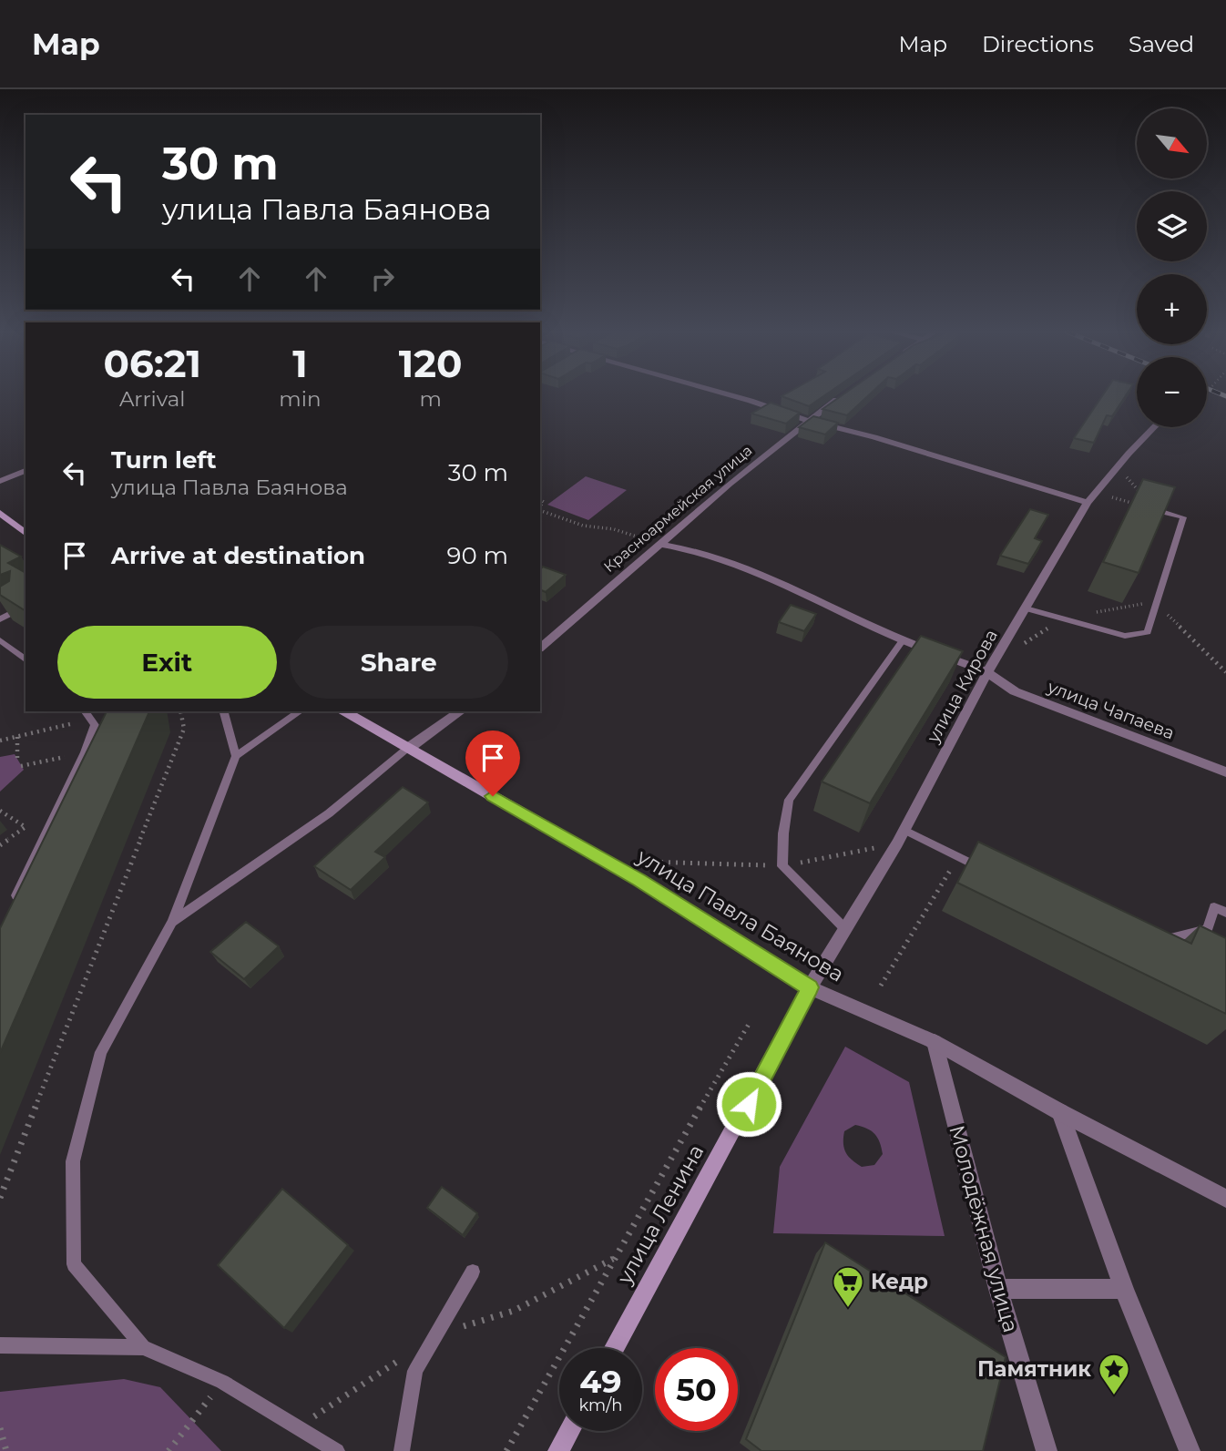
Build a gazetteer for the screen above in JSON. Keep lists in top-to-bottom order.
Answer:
{
  "streets": {
    "main road": ["улица Павла Баянова", "улица Ленина"],
    "street": [
      "Красноармейская улица",
      "улица Кирова",
      "улица Чапаева",
      "Молодёжная улица"
    ]
  },
  "crossings": [
    ["Красноармейская улица", "улица Чапаева"],
    ["улица Кирова", "улица Чапаева"],
    ["улица Кирова", "улица Павла Баянова"],
    ["улица Кирова", "улица Ленина"],
    ["улица Павла Баянова", "улица Ленина"],
    ["улица Павла Баянова", "Молодёжная улица"]
  ],
  "places": {
    "supermarket": ["Кедр"],
    "place": ["Памятник"]
  },
  "north": "bottom right",
  "page": {
    "header": "Map",
    "nav": ["Map", "Directions", "Saved"],
    "map_buttons": ["+", "−"],
    "turn": ["30 m", "улица Павла Баянова"],
    "eta": [
      "06:21",
      "Arrival",
      "1",
      "min",
      "120",
      "m"
    ],
    "list": [
      {
        "name": "Turn left",
        "note": "улица Павла Баянова",
        "value": "30 m"
      },
      {
        "name": "Arrive at destination",
        "value": "90 m"
      }
    ],
    "buttons": ["Exit", "Share"],
    "speed": "49 km/h",
    "limit": "50"
  }
}
